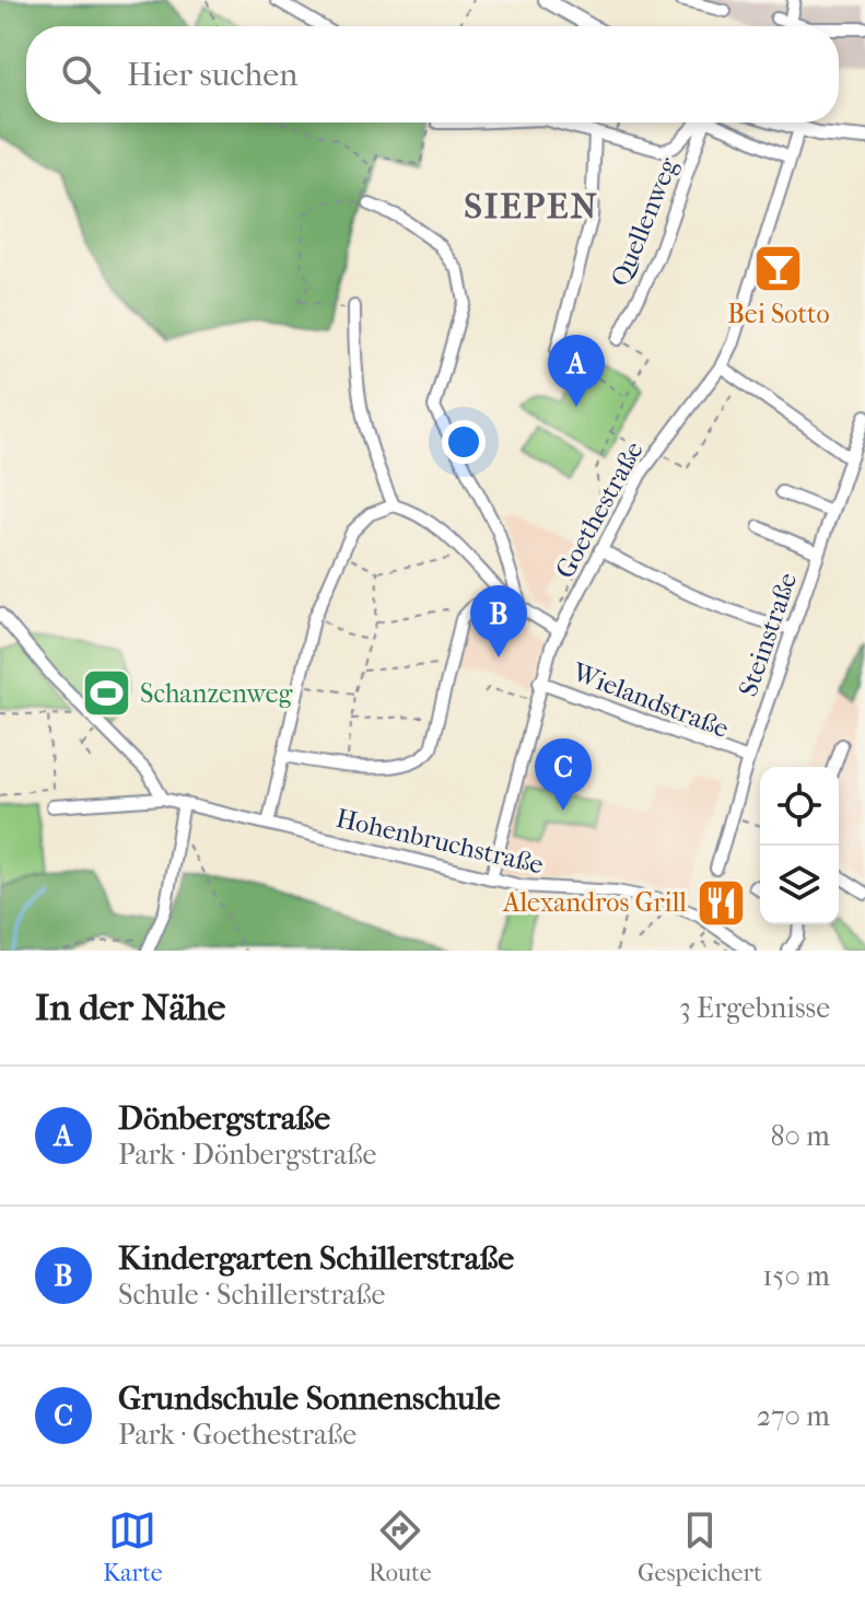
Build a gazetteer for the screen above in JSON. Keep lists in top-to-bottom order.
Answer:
{
  "streets": {
    "street": [
      "Quellenweg",
      "Goethestraße",
      "Steinstraße",
      "Wielandstraße",
      "Hohenbruchstraße"
    ]
  },
  "crossings": [
    ["Goethestraße", "Wielandstraße"],
    ["Goethestraße", "Hohenbruchstraße"],
    ["Steinstraße", "Wielandstraße"]
  ],
  "districts": ["SIEPEN"],
  "places": {
    "bar": ["Bei Sotto"],
    "sports": ["Schanzenweg"],
    "restaurant": ["Alexandros Grill"]
  },
  "page": {
    "search": "Hier suchen",
    "pins": ["A", "B", "C"],
    "heading": ["In der Nähe", "3 Ergebnisse"],
    "list": [
      {
        "mark": "A",
        "name": "Dönbergstraße",
        "note": "Park · Dönbergstraße",
        "value": "80 m"
      },
      {
        "mark": "B",
        "name": "Kindergarten Schillerstraße",
        "note": "Schule · Schillerstraße",
        "value": "150 m"
      },
      {
        "mark": "C",
        "name": "Grundschule Sonnenschule",
        "note": "Park · Goethestraße",
        "value": "270 m"
      }
    ],
    "nav": ["Karte", "Route", "Gespeichert"]
  }
}
